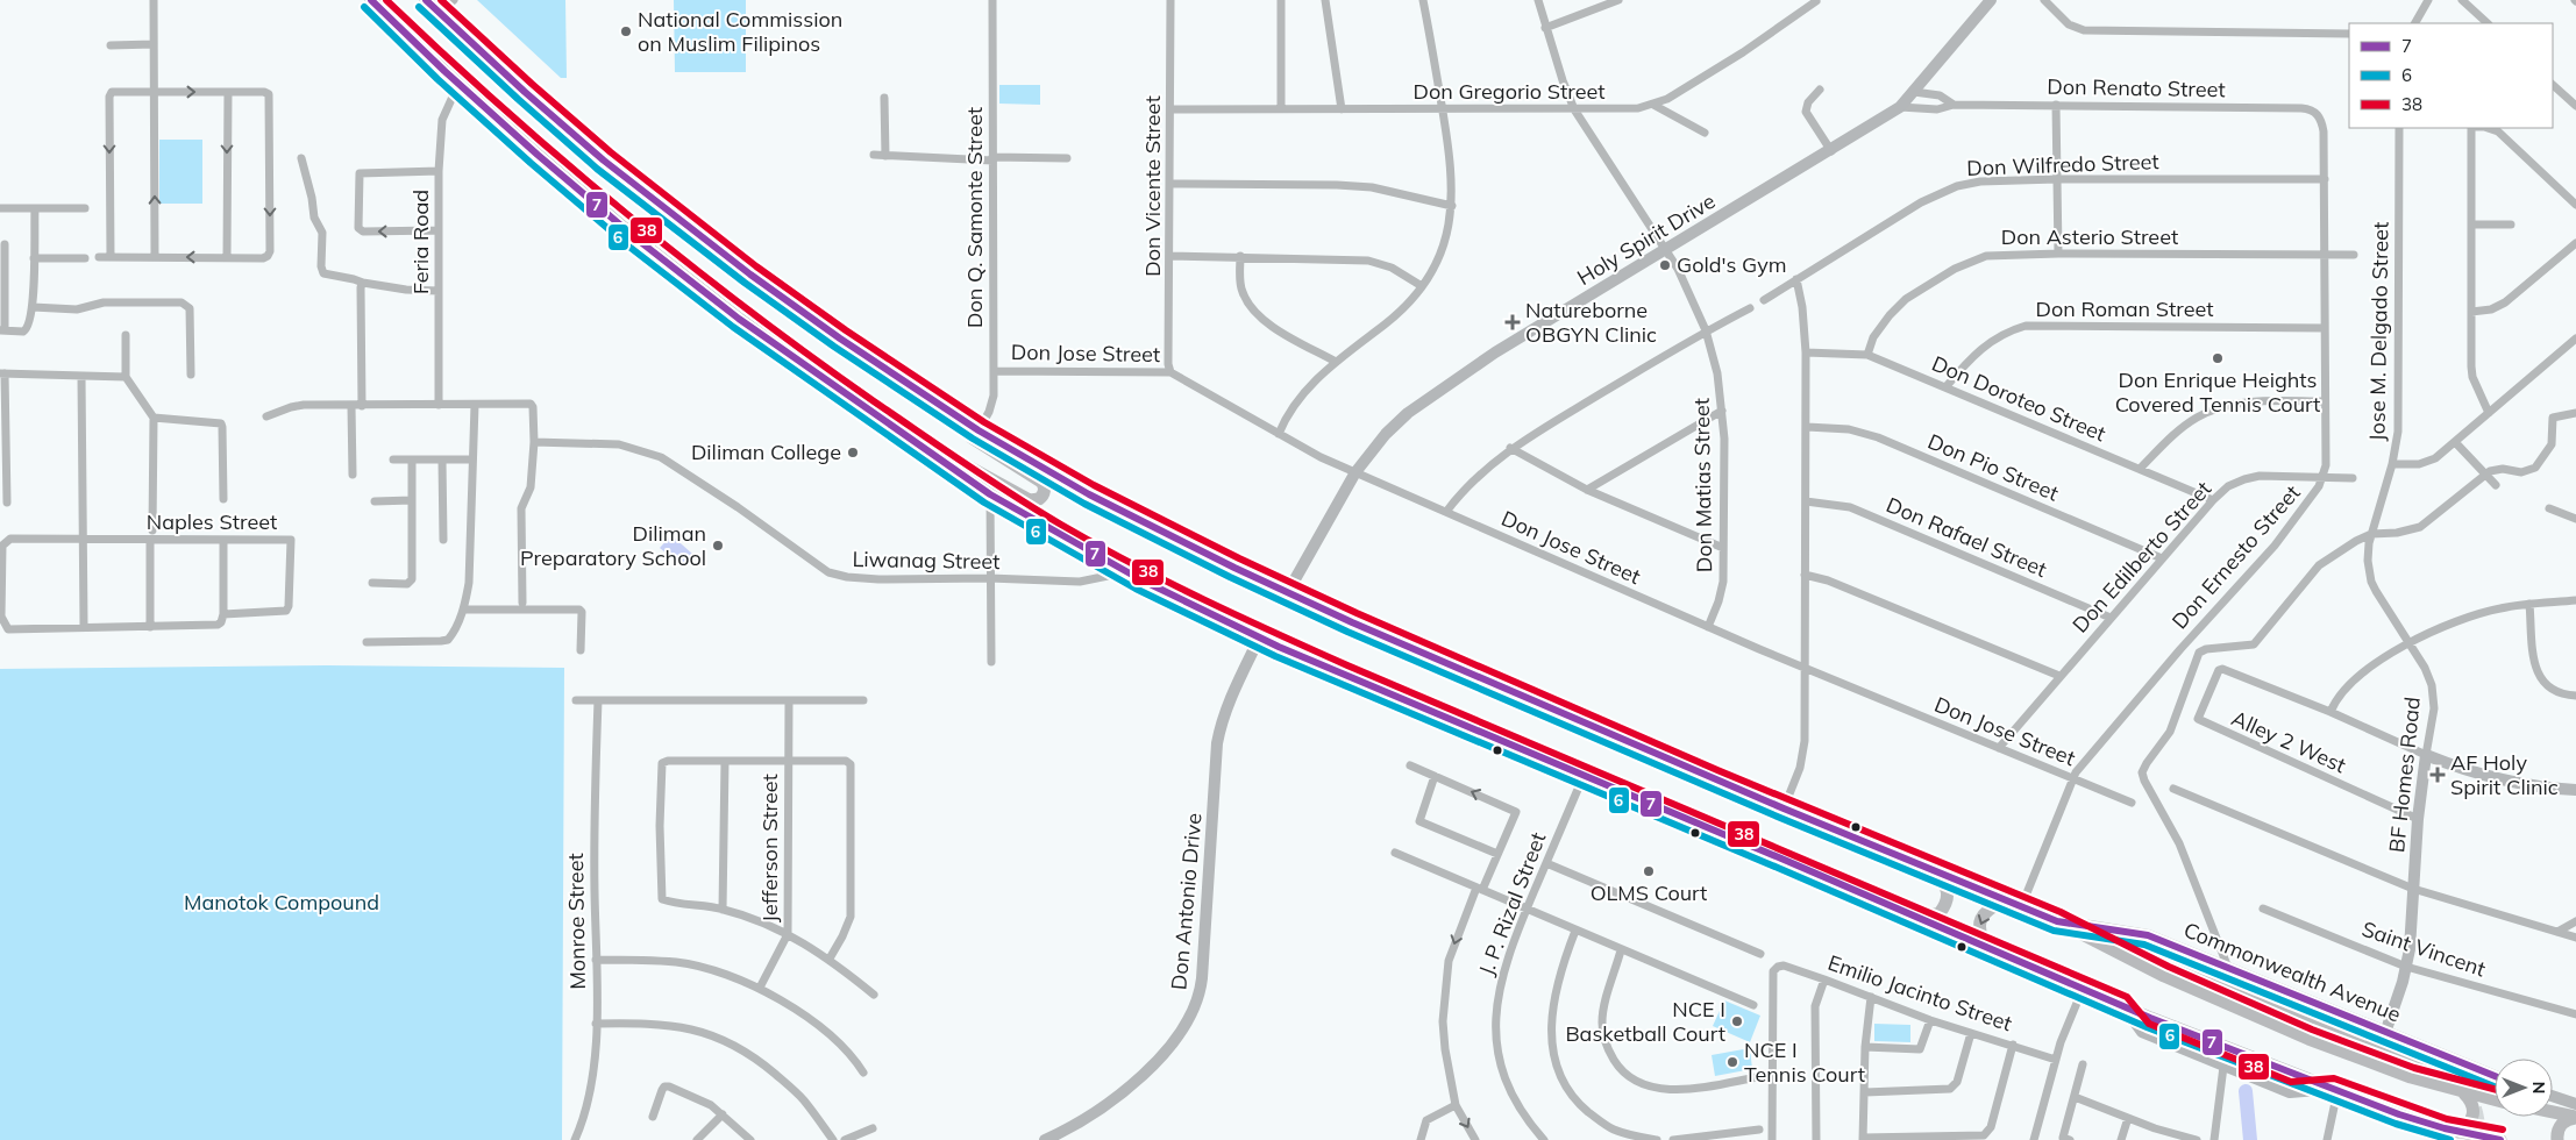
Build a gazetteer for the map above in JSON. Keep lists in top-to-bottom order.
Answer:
{
  "streets": {
    "main road": ["Commonwealth Avenue"],
    "street": [
      "Don Renato Street",
      "Don Gregorio Street",
      "Don Wilfredo Street",
      "Don Vicente Street",
      "Don Q. Samonte Street",
      "Don Asterio Street",
      "Holy Spirit Drive",
      "Feria Road",
      "Don Roman Street",
      "Jose M. Delgado Street",
      "Don Jose Street",
      "Don Doroteo Street",
      "Don Pio Street",
      "Don Matias Street",
      "Naples Street",
      "Don Rafael Street",
      "Don Edilberto Street",
      "Don Ernesto Street",
      "Liwanag Street",
      "Alley 2 West",
      "BF Homes Road",
      "Jefferson Street",
      "Don Antonio Drive",
      "J. P. Rizal Street",
      "Monroe Street",
      "Saint Vincent",
      "Emilio Jacinto Street"
    ]
  },
  "crossings": [
    ["Don Renato Street", "Holy Spirit Drive"],
    ["Don Renato Street", "Don Ernesto Street"],
    ["Don Gregorio Street", "Don Vicente Street"],
    ["Don Gregorio Street", "Don Matias Street"],
    ["Don Wilfredo Street", "Don Ernesto Street"],
    ["Don Vicente Street", "Don Jose Street"],
    ["Don Q. Samonte Street", "Don Jose Street"],
    ["Don Q. Samonte Street", "Commonwealth Avenue"],
    ["Don Asterio Street", "Don Doroteo Street"],
    ["Don Asterio Street", "Don Ernesto Street"],
    ["Holy Spirit Drive", "Don Jose Street"],
    ["Holy Spirit Drive", "Don Matias Street"],
    ["Don Roman Street", "Don Doroteo Street"],
    ["Don Roman Street", "Don Ernesto Street"],
    ["Jose M. Delgado Street", "BF Homes Road"],
    ["Don Jose Street", "Don Matias Street"],
    ["Don Jose Street", "Don Edilberto Street"],
    ["Don Jose Street", "Don Ernesto Street"],
    ["Don Doroteo Street", "Don Edilberto Street"],
    ["Don Pio Street", "Don Edilberto Street"],
    ["Don Rafael Street", "Don Edilberto Street"],
    ["Don Edilberto Street", "Don Ernesto Street"],
    ["Don Ernesto Street", "Commonwealth Avenue"],
    ["Alley 2 West", "BF Homes Road"],
    ["BF Homes Road", "Saint Vincent"],
    ["BF Homes Road", "Commonwealth Avenue"]
  ],
  "parks": ["Manotok Compound"],
  "places": {
    "other": [
      "National Commission on Muslim Filipinos",
      "Gold's Gym",
      "Don Enrique Heights Covered Tennis Court",
      "Diliman College",
      "Diliman Preparatory School",
      "OLMS Court",
      "NCE I Basketball Court",
      "NCE I Tennis Court"
    ],
    "health": ["Natureborne OBGYN Clinic", "AF Holy Spirit Clinic"]
  },
  "lines": ["transit line 7", "transit line 38", "transit line 6"],
  "legend": ["7", "6", "38"],
  "north": "right"
}
